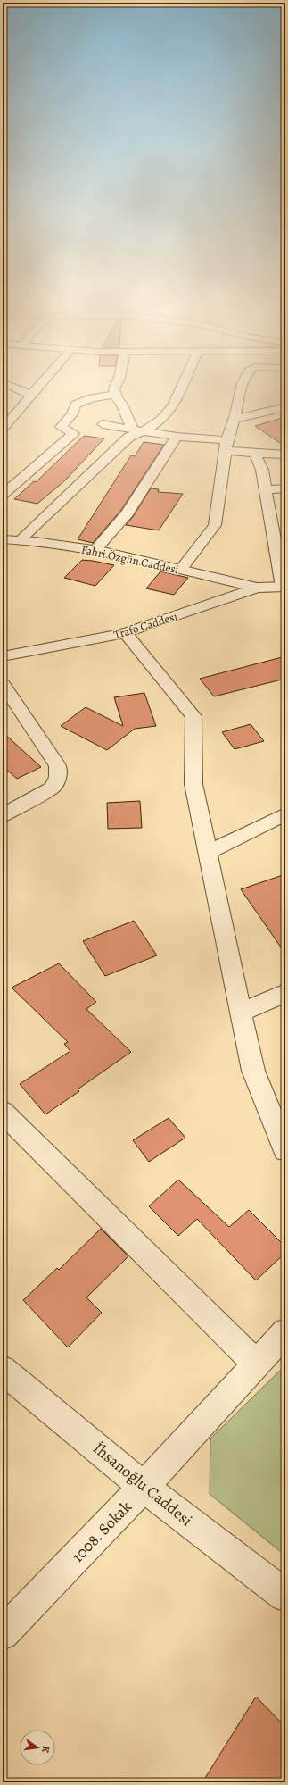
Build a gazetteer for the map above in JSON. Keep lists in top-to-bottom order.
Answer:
{
  "streets": {
    "street": [
      "Fahri Özgün Caddesi",
      "Trafo Caddesi",
      "İhsanoğlu Caddesi",
      "1008. Sokak"
    ]
  },
  "crossings": [
    ["Fahri Özgün Caddesi", "Trafo Caddesi"],
    ["İhsanoğlu Caddesi", "1008. Sokak"]
  ],
  "north": "right"
}
